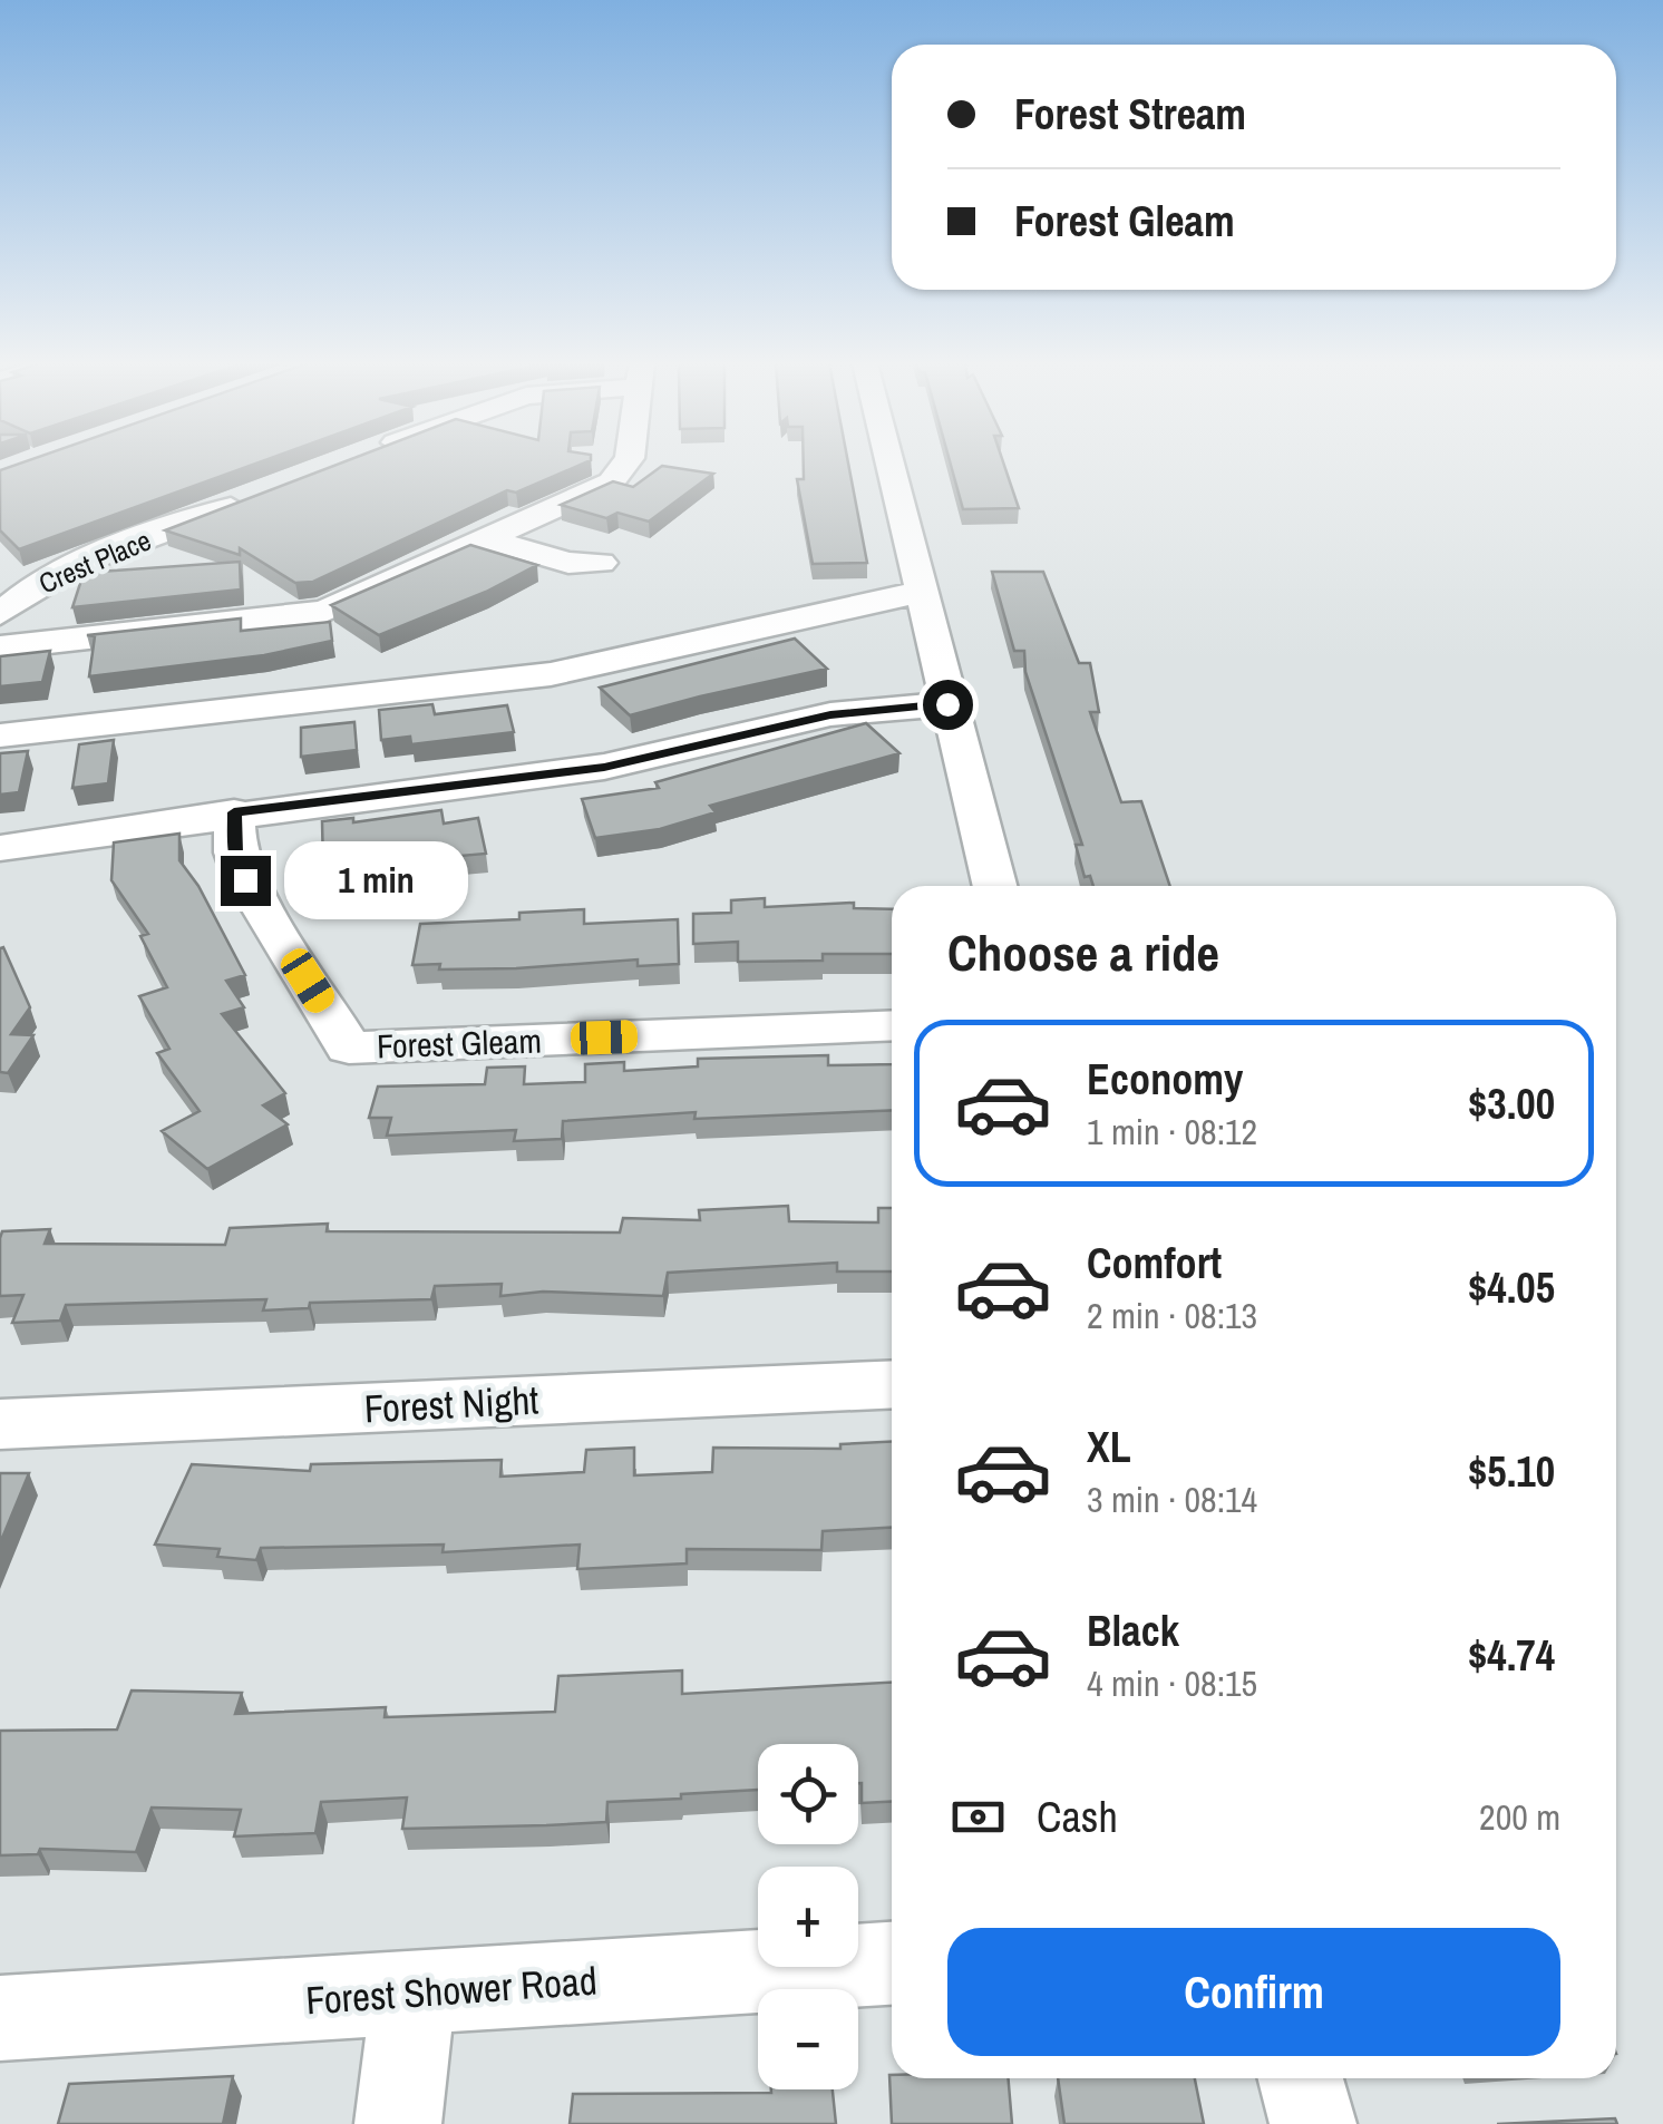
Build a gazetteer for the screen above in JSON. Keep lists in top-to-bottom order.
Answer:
{
  "streets": {
    "street": [
      "Crest Place",
      "Forest Gleam",
      "Forest Night",
      "Forest Shower Road"
    ]
  },
  "page": {
    "banner": ["Forest Stream", "Forest Gleam"],
    "bubble": "1 min",
    "heading": "Choose a ride",
    "list": [
      {
        "name": "Economy",
        "note": "1 min · 08:12",
        "value": "$3.00"
      },
      {
        "name": "Comfort",
        "note": "2 min · 08:13",
        "value": "$4.05"
      },
      {
        "name": "XL",
        "note": "3 min · 08:14",
        "value": "$5.10"
      },
      {
        "name": "Black",
        "note": "4 min · 08:15",
        "value": "$4.74"
      }
    ],
    "map_buttons": ["+", "−"],
    "pay": ["Cash", "200 m"],
    "buttons": "Confirm"
  }
}
